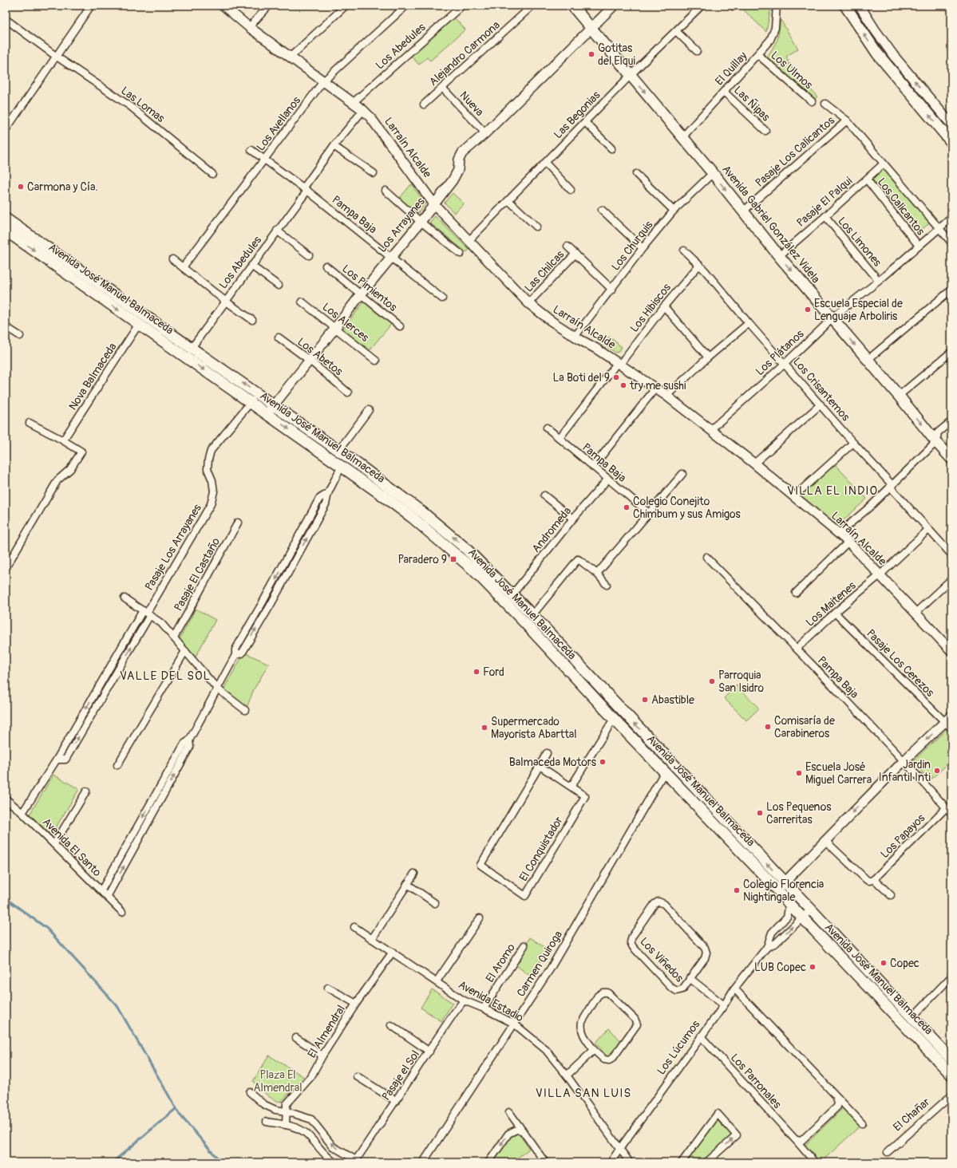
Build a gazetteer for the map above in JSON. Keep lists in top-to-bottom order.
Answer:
{
  "streets": {
    "main road": ["Avenida Gabriel González Videla", "Avenida José Manuel Balmaceda"],
    "street": [
      "Los Abedules",
      "Alejandro Carmona",
      "El Quillay",
      "Los Ulmos",
      "Nueva",
      "Las Ñipas",
      "Las Lomas",
      "Las Begonias",
      "Los Avellanos",
      "Larraín Alcalde",
      "Pasaje Los Calicantos",
      "Pasaje El Palqui",
      "Los Calicantos",
      "Pampa Baja",
      "Los Arrayanes",
      "Los Limones",
      "Los Churquis",
      "Las Chilcas",
      "Los Pimientos",
      "Los Hibiscos",
      "Los Alerces",
      "Los Plátanos",
      "Los Abetos",
      "Nova Balmaceda",
      "Los Crisantemos",
      "Andromeda",
      "Pasaje Los Arrayanes",
      "Pasaje El Castaño",
      "Los Maitenes",
      "Pasaje Los Cerezos",
      "Los Papayos",
      "Avenida El Santo",
      "El Conquistador",
      "Los Viñedos",
      "El Aromo",
      "Carmen Quiroga",
      "Avenida Estadio",
      "El Almendral",
      "Los Lúcumos",
      "Pasaje el Sol",
      "Los Parronales",
      "El Chañar"
    ]
  },
  "crossings": [
    ["Los Abedules", "Larraín Alcalde"],
    ["Los Abedules", "Pampa Baja"],
    ["Los Abedules", "Avenida José Manuel Balmaceda"],
    ["Alejandro Carmona", "Nueva"],
    ["El Quillay", "Los Ulmos"],
    ["El Quillay", "Las Ñipas"],
    ["El Quillay", "Avenida Gabriel González Videla"],
    ["Nueva", "Los Arrayanes"],
    ["Las Begonias", "Larraín Alcalde"],
    ["Las Begonias", "Avenida Gabriel González Videla"],
    ["Los Avellanos", "Larraín Alcalde"],
    ["Los Avellanos", "Pampa Baja"],
    ["Larraín Alcalde", "Los Arrayanes"],
    ["Larraín Alcalde", "Los Churquis"],
    ["Larraín Alcalde", "Las Chilcas"],
    ["Larraín Alcalde", "Los Hibiscos"],
    ["Larraín Alcalde", "Los Plátanos"],
    ["Larraín Alcalde", "Los Maitenes"],
    ["Pasaje Los Calicantos", "Pasaje El Palqui"],
    ["Pasaje Los Calicantos", "Los Calicantos"],
    ["Pasaje Los Calicantos", "Avenida Gabriel González Videla"],
    ["Pasaje El Palqui", "Los Calicantos"],
    ["Pasaje El Palqui", "Avenida Gabriel González Videla"],
    ["Pasaje El Palqui", "Los Limones"],
    ["Los Calicantos", "Los Plátanos"],
    ["Pampa Baja", "Los Arrayanes"],
    ["Pampa Baja", "Los Hibiscos"],
    ["Pampa Baja", "Andromeda"],
    ["Pampa Baja", "Los Maitenes"],
    ["Pampa Baja", "Los Papayos"],
    ["Avenida Gabriel González Videla", "Los Arrayanes"],
    ["Avenida Gabriel González Videla", "Los Churquis"],
    ["Avenida Gabriel González Videla", "Los Plátanos"],
    ["Los Arrayanes", "Los Pimientos"],
    ["Los Arrayanes", "Avenida José Manuel Balmaceda"],
    ["Los Arrayanes", "Los Alerces"],
    ["Los Arrayanes", "Los Abetos"],
    ["Los Limones", "Los Plátanos"],
    ["Avenida José Manuel Balmaceda", "Nova Balmaceda"],
    ["Avenida José Manuel Balmaceda", "Andromeda"],
    ["Avenida José Manuel Balmaceda", "Pasaje Los Arrayanes"],
    ["Avenida José Manuel Balmaceda", "Carmen Quiroga"],
    ["Avenida José Manuel Balmaceda", "Los Lúcumos"],
    ["Los Hibiscos", "Los Crisantemos"],
    ["Los Plátanos", "Los Crisantemos"],
    ["Los Crisantemos", "Los Maitenes"],
    ["Pasaje Los Arrayanes", "Avenida El Santo"],
    ["Los Maitenes", "Pasaje Los Cerezos"],
    ["Los Viñedos", "Los Lúcumos"],
    ["El Aromo", "Avenida Estadio"],
    ["Carmen Quiroga", "Avenida Estadio"],
    ["Avenida Estadio", "El Almendral"],
    ["Avenida Estadio", "Los Lúcumos"],
    ["Avenida Estadio", "Pasaje el Sol"],
    ["Los Lúcumos", "Los Parronales"]
  ],
  "one_way": ["Avenida Gabriel González Videla"],
  "districts": ["VILLA EL INDIO", "VALLE DEL SOL", "VILLA SAN LUIS"],
  "parks": ["Plaza El Almendral"],
  "places": {
    "other": [
      "Gotitas del Elqui",
      "Carmona y Cía.",
      "Escuela Especial de Lenguaje Arboliris",
      "La Boti del 9",
      "try me sushi",
      "Colegio Conejito Chimbum y sus Amigos",
      "Ford",
      "Parroquia San Isidro",
      "Abastible",
      "Comisaría de Carabineros",
      "Supermercado Mayorista Abarttal",
      "Balmaceda Motors",
      "Jardin Infantil Inti",
      "Escuela José Miguel Carrera",
      "Los Pequenos Carreritas",
      "Colegio Florencia Nightingale",
      "Copec",
      "LUB Copec"
    ],
    "transit": ["Paradero 9"]
  }
}
